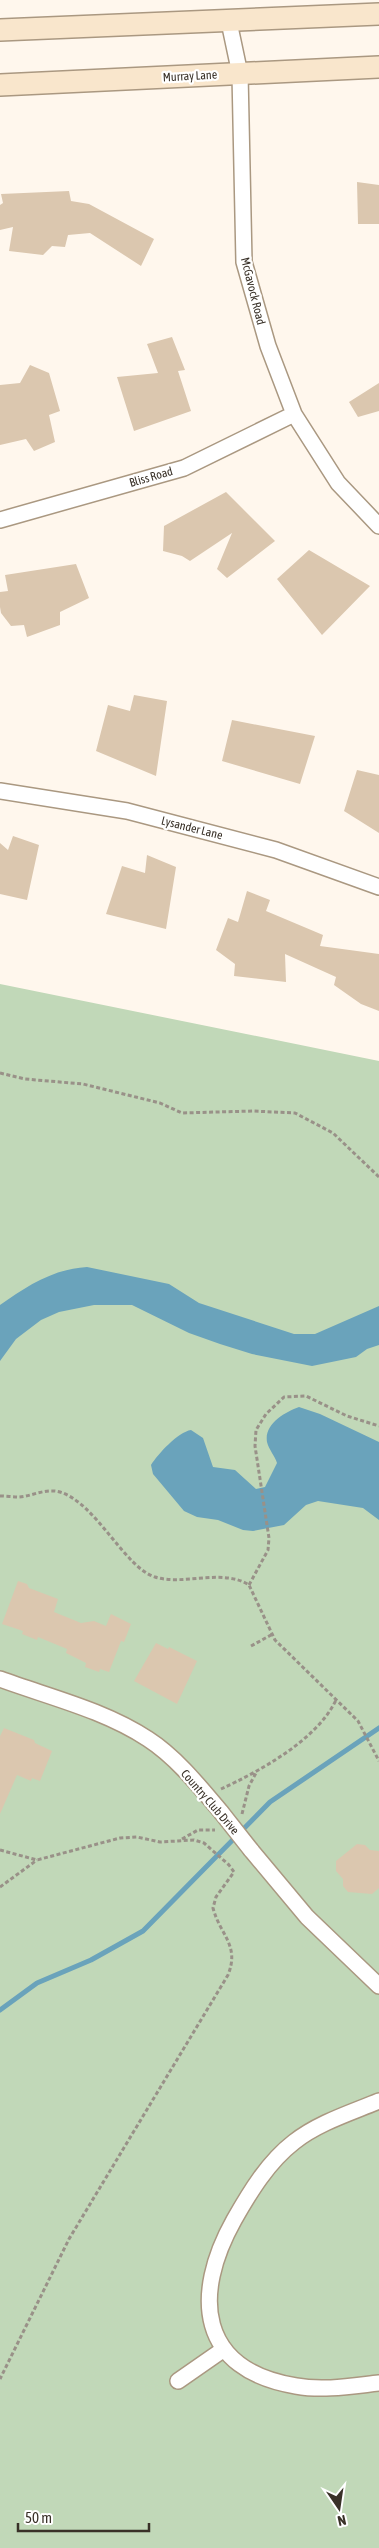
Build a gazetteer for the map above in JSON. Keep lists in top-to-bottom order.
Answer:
{
  "streets": {
    "main road": ["Murray Lane"],
    "street": [
      "McGavock Road",
      "Bliss Road",
      "Lysander Lane",
      "Country Club Drive"
    ]
  },
  "crossings": [
    ["Murray Lane", "McGavock Road"],
    ["McGavock Road", "Bliss Road"]
  ],
  "scale_bar": "50 m",
  "north": "bottom"
}
